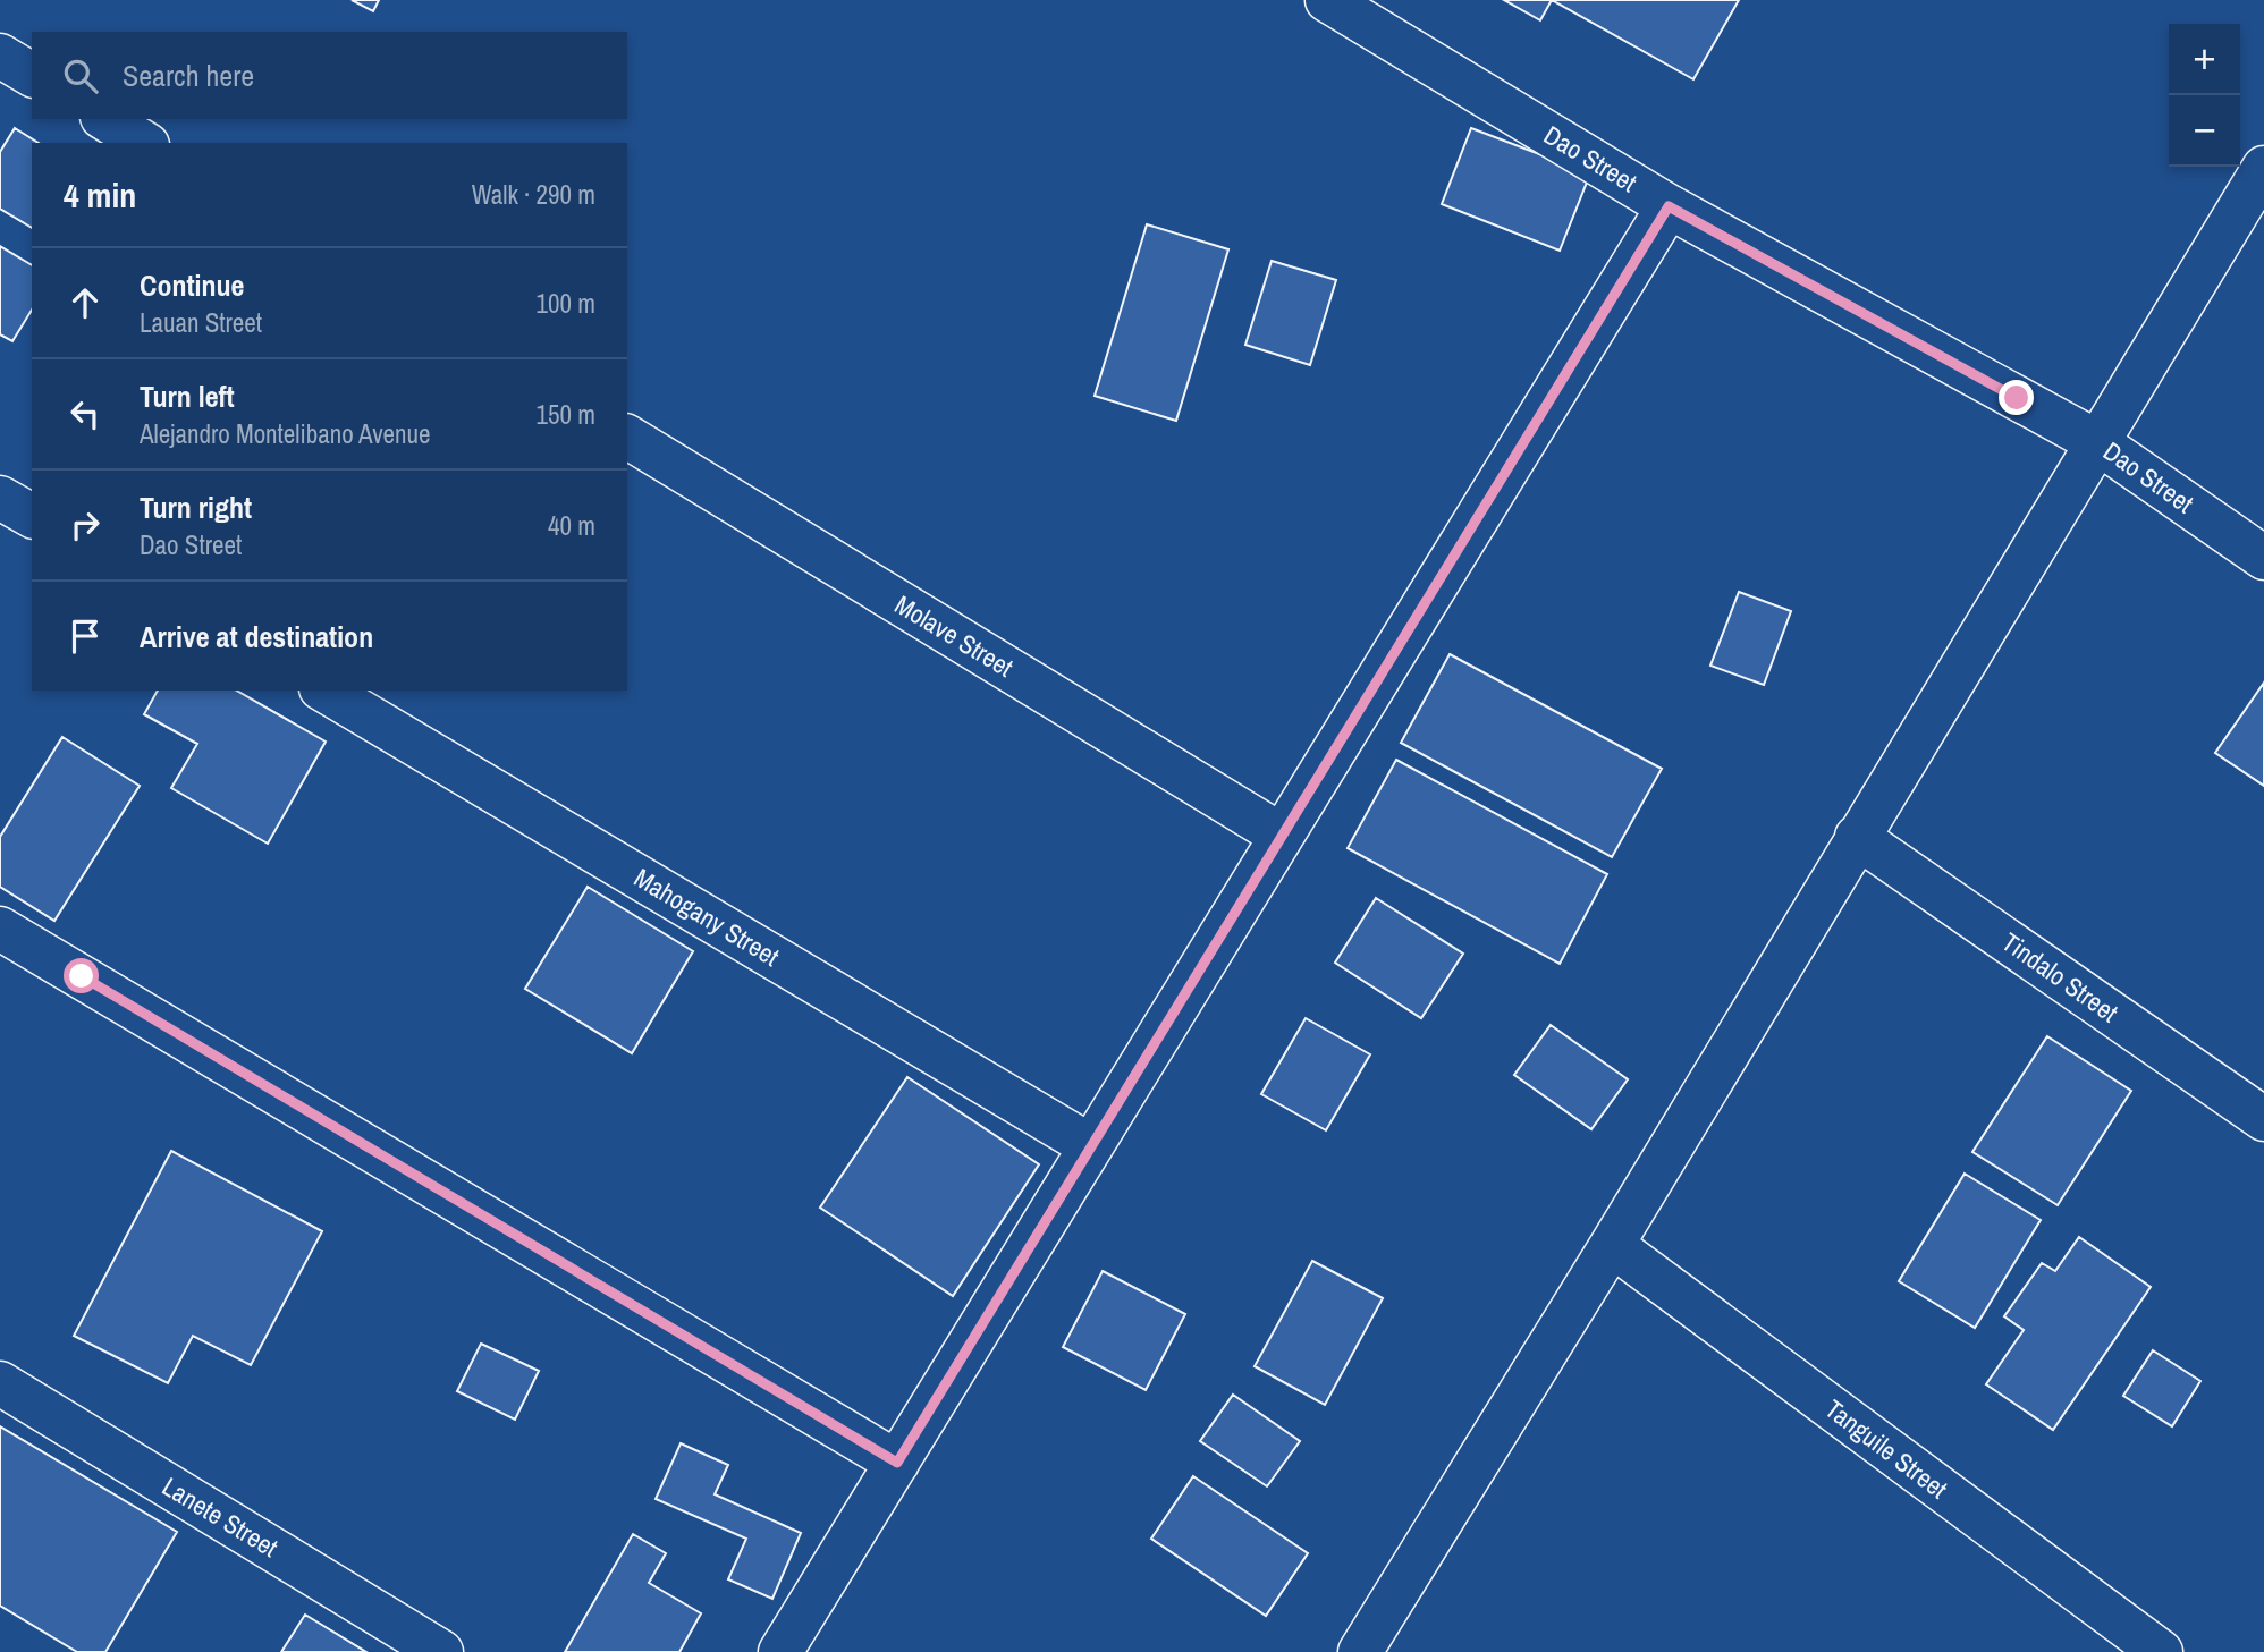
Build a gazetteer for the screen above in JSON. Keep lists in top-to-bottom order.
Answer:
{
  "streets": {
    "street": [
      "Dao Street",
      "Molave Street",
      "Mahogany Street",
      "Tindalo Street",
      "Tanguile Street",
      "Lanete Street"
    ]
  },
  "page": {
    "map_buttons": ["+", "−"],
    "search": "Search here",
    "heading": ["4 min", "Walk · 290 m"],
    "list": [
      ["Continue", "Lauan Street", "100 m"],
      ["Turn left", "Alejandro Montelibano Avenue", "150 m"],
      ["Turn right", "Dao Street", "40 m"],
      "Arrive at destination"
    ]
  }
}
